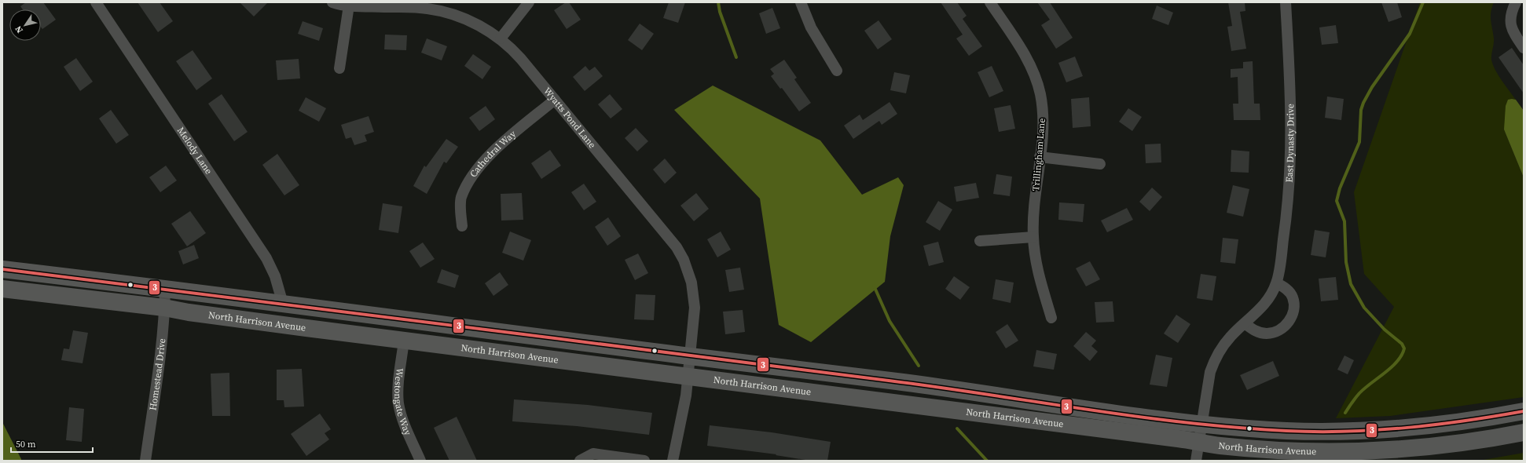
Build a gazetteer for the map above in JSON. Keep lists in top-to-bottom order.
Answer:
{
  "streets": {
    "main road": ["North Harrison Avenue"],
    "street": [
      "Wyatts Pond Lane",
      "East Dynasty Drive",
      "Melody Lane",
      "Trillingham Lane",
      "Cathedral Way",
      "Homestead Drive",
      "Westongate Way"
    ]
  },
  "crossings": [
    ["Wyatts Pond Lane", "Cathedral Way"],
    ["Wyatts Pond Lane", "North Harrison Avenue"],
    ["East Dynasty Drive", "North Harrison Avenue"],
    ["Melody Lane", "North Harrison Avenue"],
    ["North Harrison Avenue", "Homestead Drive"],
    ["North Harrison Avenue", "Westongate Way"]
  ],
  "lines": ["transit line 3"],
  "scale_bar": "50 m",
  "north": "bottom left"
}
